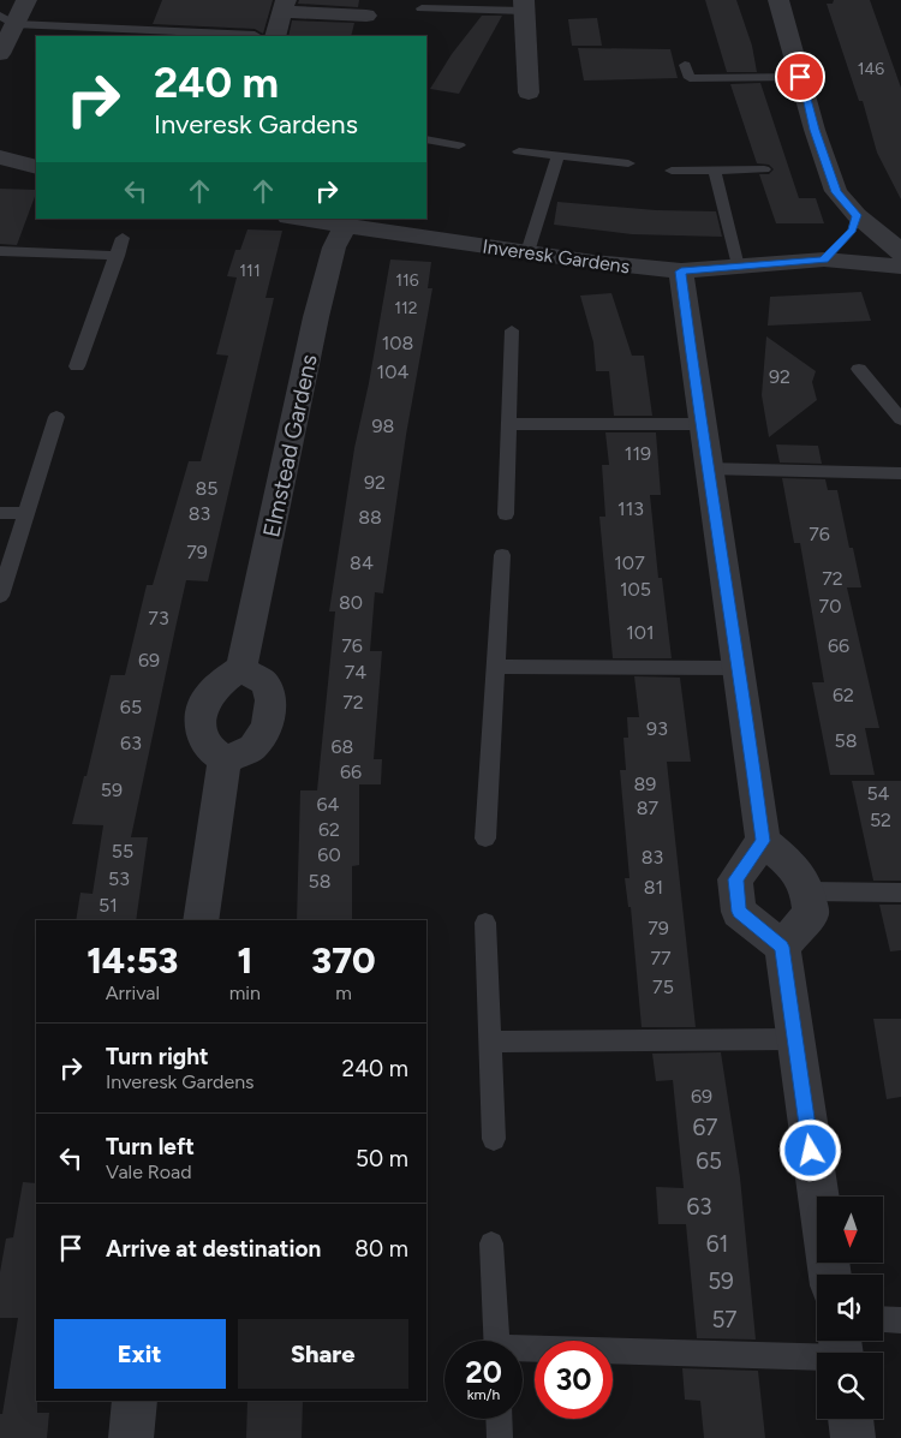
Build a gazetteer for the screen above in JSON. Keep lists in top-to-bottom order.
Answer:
{
  "streets": {
    "street": ["Inveresk Gardens", "Elmstead Gardens"]
  },
  "crossings": [
    ["Inveresk Gardens", "Elmstead Gardens"]
  ],
  "house_numbers": [
    "146",
    "111",
    "116",
    "112",
    "108",
    "104",
    "92",
    "98",
    "119",
    "92",
    "85",
    "113",
    "83",
    "88",
    "76",
    "79",
    "84",
    "107",
    "72",
    "105",
    "80",
    "70",
    "73",
    "101",
    "76",
    "66",
    "69",
    "74",
    "62",
    "72",
    "65",
    "93",
    "58",
    "63",
    "68",
    "66",
    "89",
    "59",
    "54",
    "64",
    "87",
    "52",
    "62",
    "55",
    "60",
    "83",
    "53",
    "58",
    "81",
    "51",
    "79",
    "77",
    "75",
    "69",
    "67",
    "65",
    "63",
    "61",
    "59",
    "57"
  ],
  "north": "bottom",
  "page": {
    "turn": ["240 m", "Inveresk Gardens"],
    "eta": [
      "14:53",
      "Arrival",
      "1",
      "min",
      "370",
      "m"
    ],
    "list": [
      {
        "name": "Turn right",
        "note": "Inveresk Gardens",
        "value": "240 m"
      },
      {
        "name": "Turn left",
        "note": "Vale Road",
        "value": "50 m"
      },
      {
        "name": "Arrive at destination",
        "value": "80 m"
      }
    ],
    "buttons": ["Exit", "Share"],
    "speed": "20 km/h",
    "limit": "30"
  }
}
